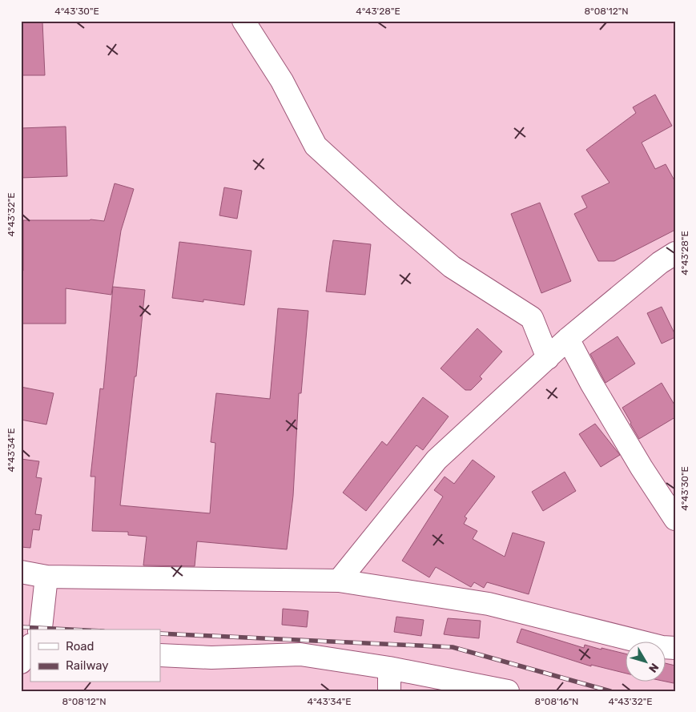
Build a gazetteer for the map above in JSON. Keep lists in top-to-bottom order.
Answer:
{
  "legend": ["Road", "Railway"],
  "north": "bottom right",
  "coordinates": [
    "4°43'30\"E",
    "4°43'28\"E",
    "8°08'12\"N",
    "4°43'32\"E",
    "4°43'34\"E",
    "8°08'16\"N"
  ]
}
